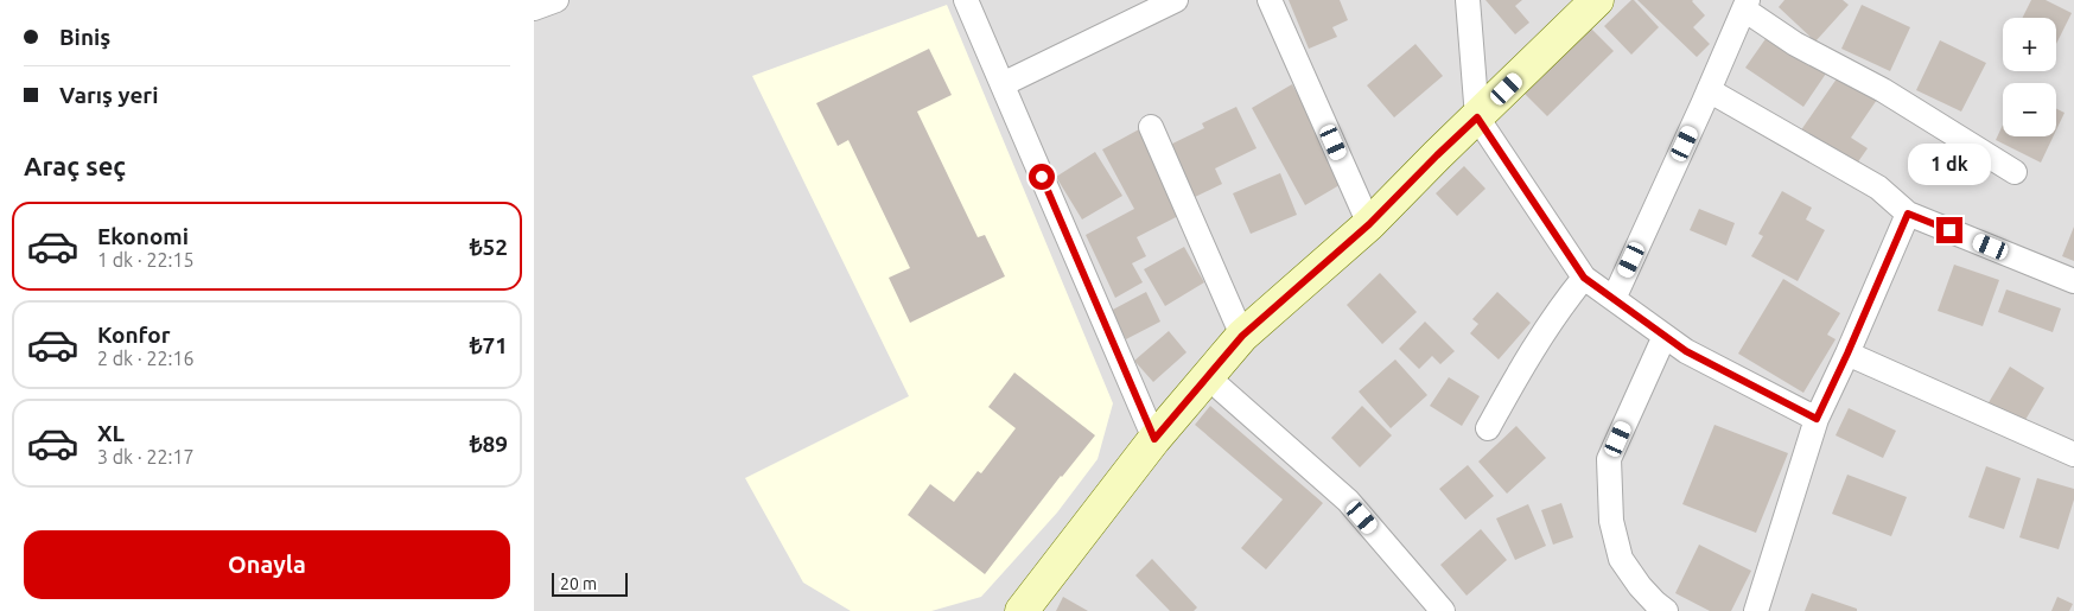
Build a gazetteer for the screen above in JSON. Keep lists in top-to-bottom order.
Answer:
{
  "scale_bar": "20 m",
  "page": {
    "banner": ["Biniş", "Varış yeri"],
    "map_buttons": ["+", "−"],
    "heading": "Araç seç",
    "bubble": "1 dk",
    "list": [
      {
        "name": "Ekonomi",
        "note": "1 dk · 22:15",
        "value": "₺52"
      },
      {
        "name": "Konfor",
        "note": "2 dk · 22:16",
        "value": "₺71"
      },
      {
        "name": "XL",
        "note": "3 dk · 22:17",
        "value": "₺89"
      }
    ],
    "buttons": "Onayla",
    "scale": "20 m"
  }
}
